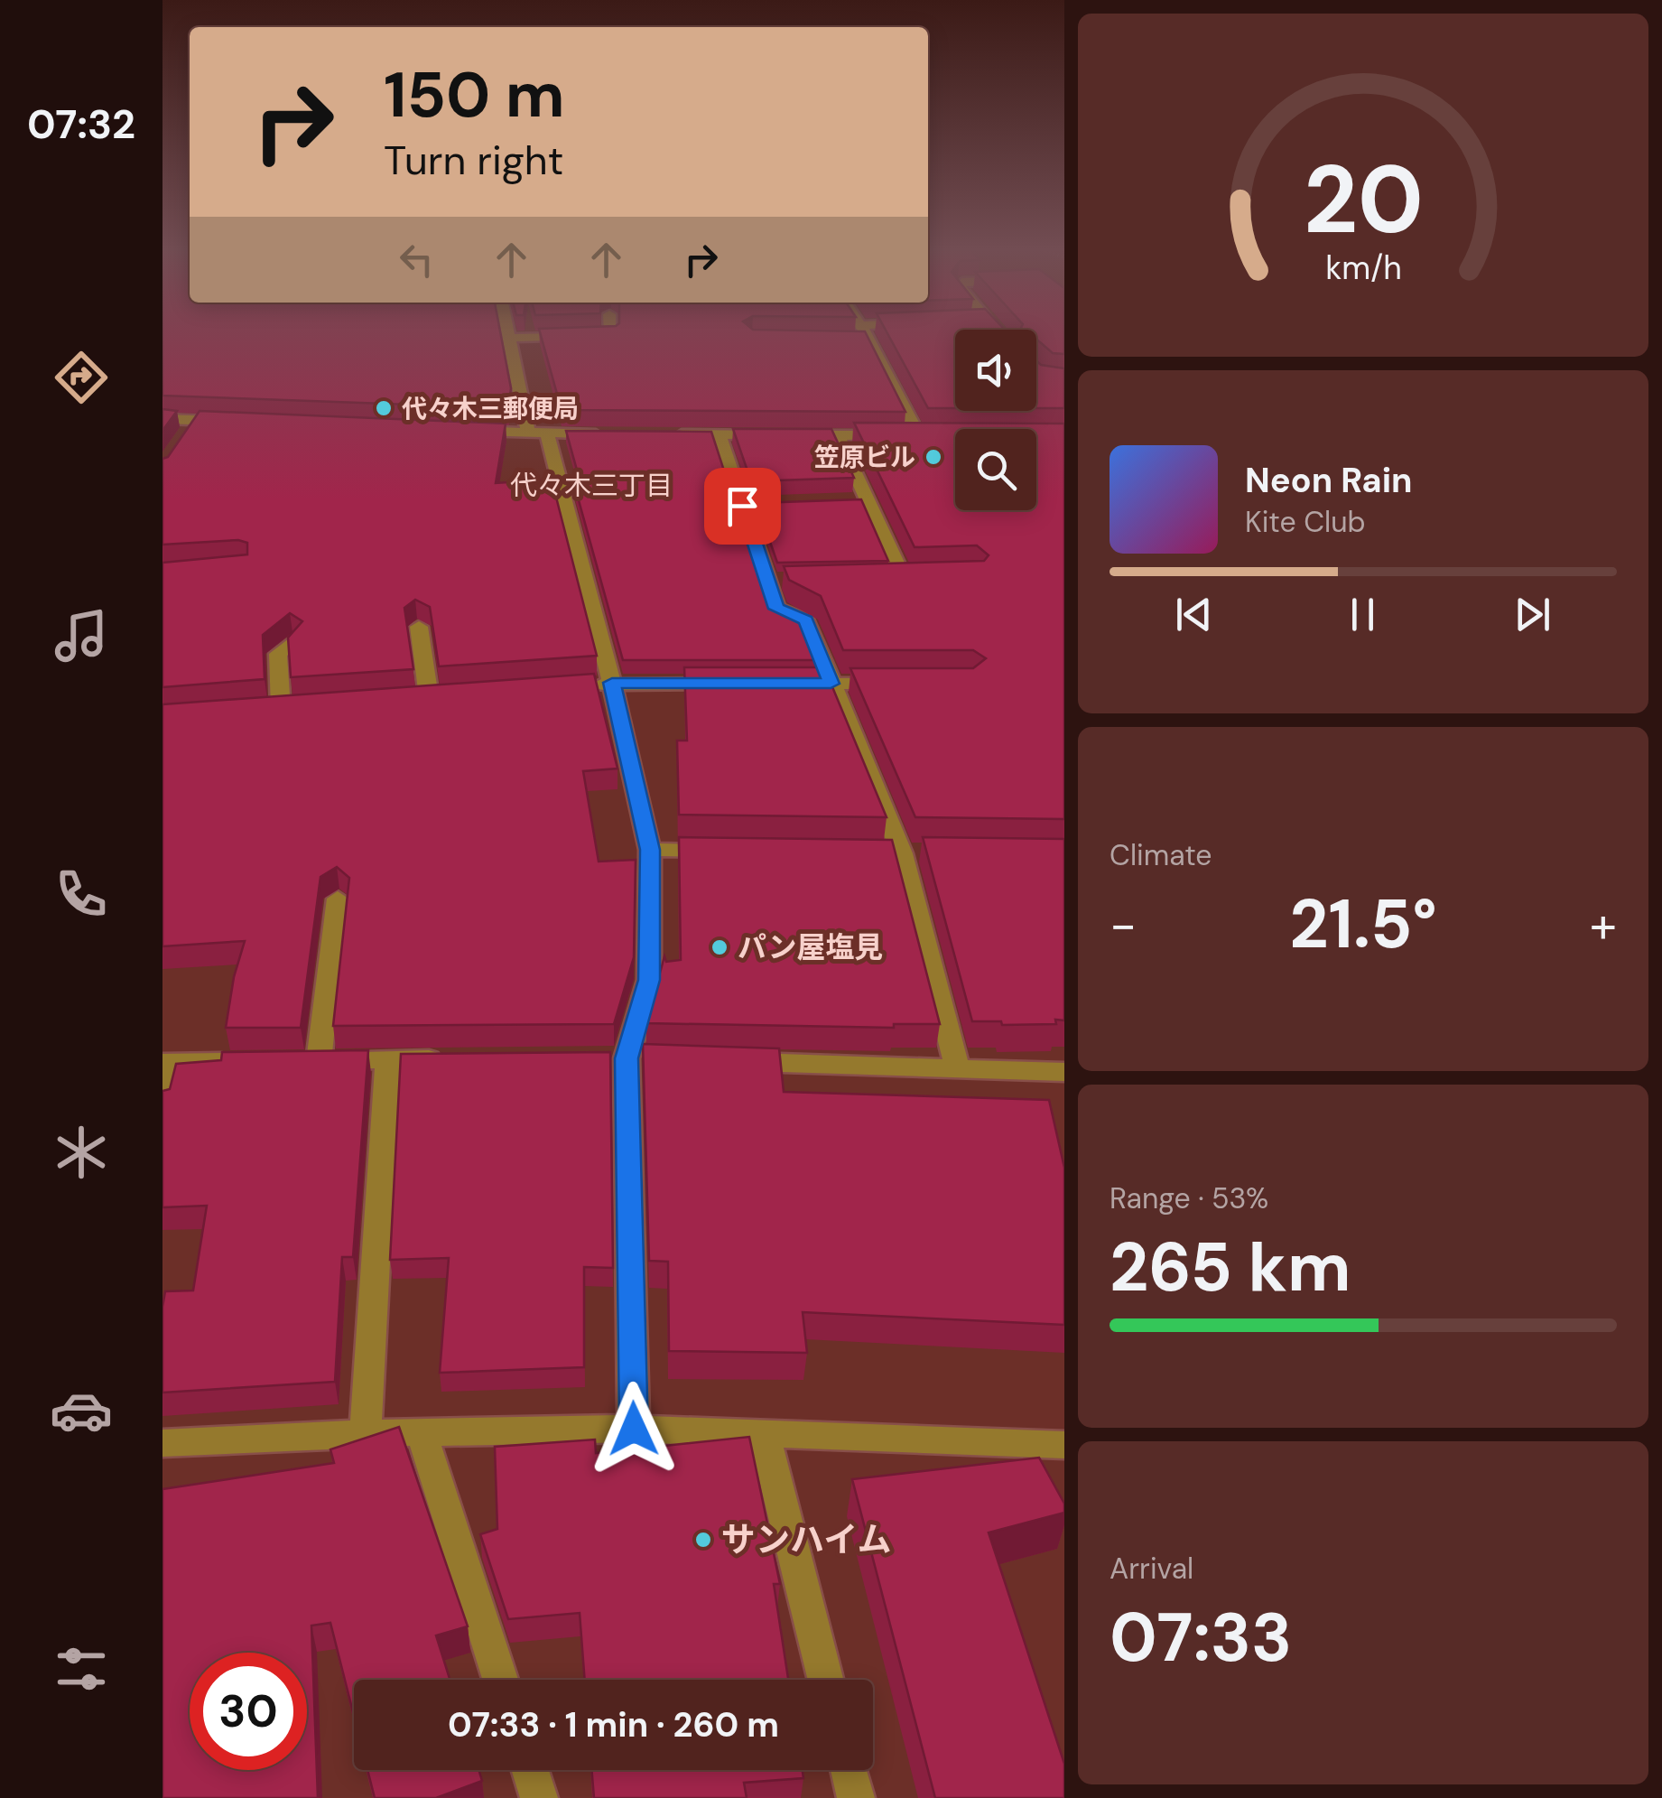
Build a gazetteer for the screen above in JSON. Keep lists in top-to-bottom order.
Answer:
{
  "districts": ["代々木三丁目"],
  "places": [
    "代々木三郵便局",
    "笠原ビル",
    "パン屋塩見",
    "サンハイム"
  ],
  "page": {
    "tabs": "07:32",
    "turn": ["150 m", "Turn right"],
    "song": ["Neon Rain", "Kite Club"],
    "tile": [
      "Climate",
      ["Range · 53%", "265 km"],
      ["Arrival", "07:33"]
    ],
    "heat": ["−", "21.5°", "+"],
    "limit": "30",
    "trip": "07:33 · 1 min · 260 m",
    "gauge": ["20", "km/h"]
  }
}
